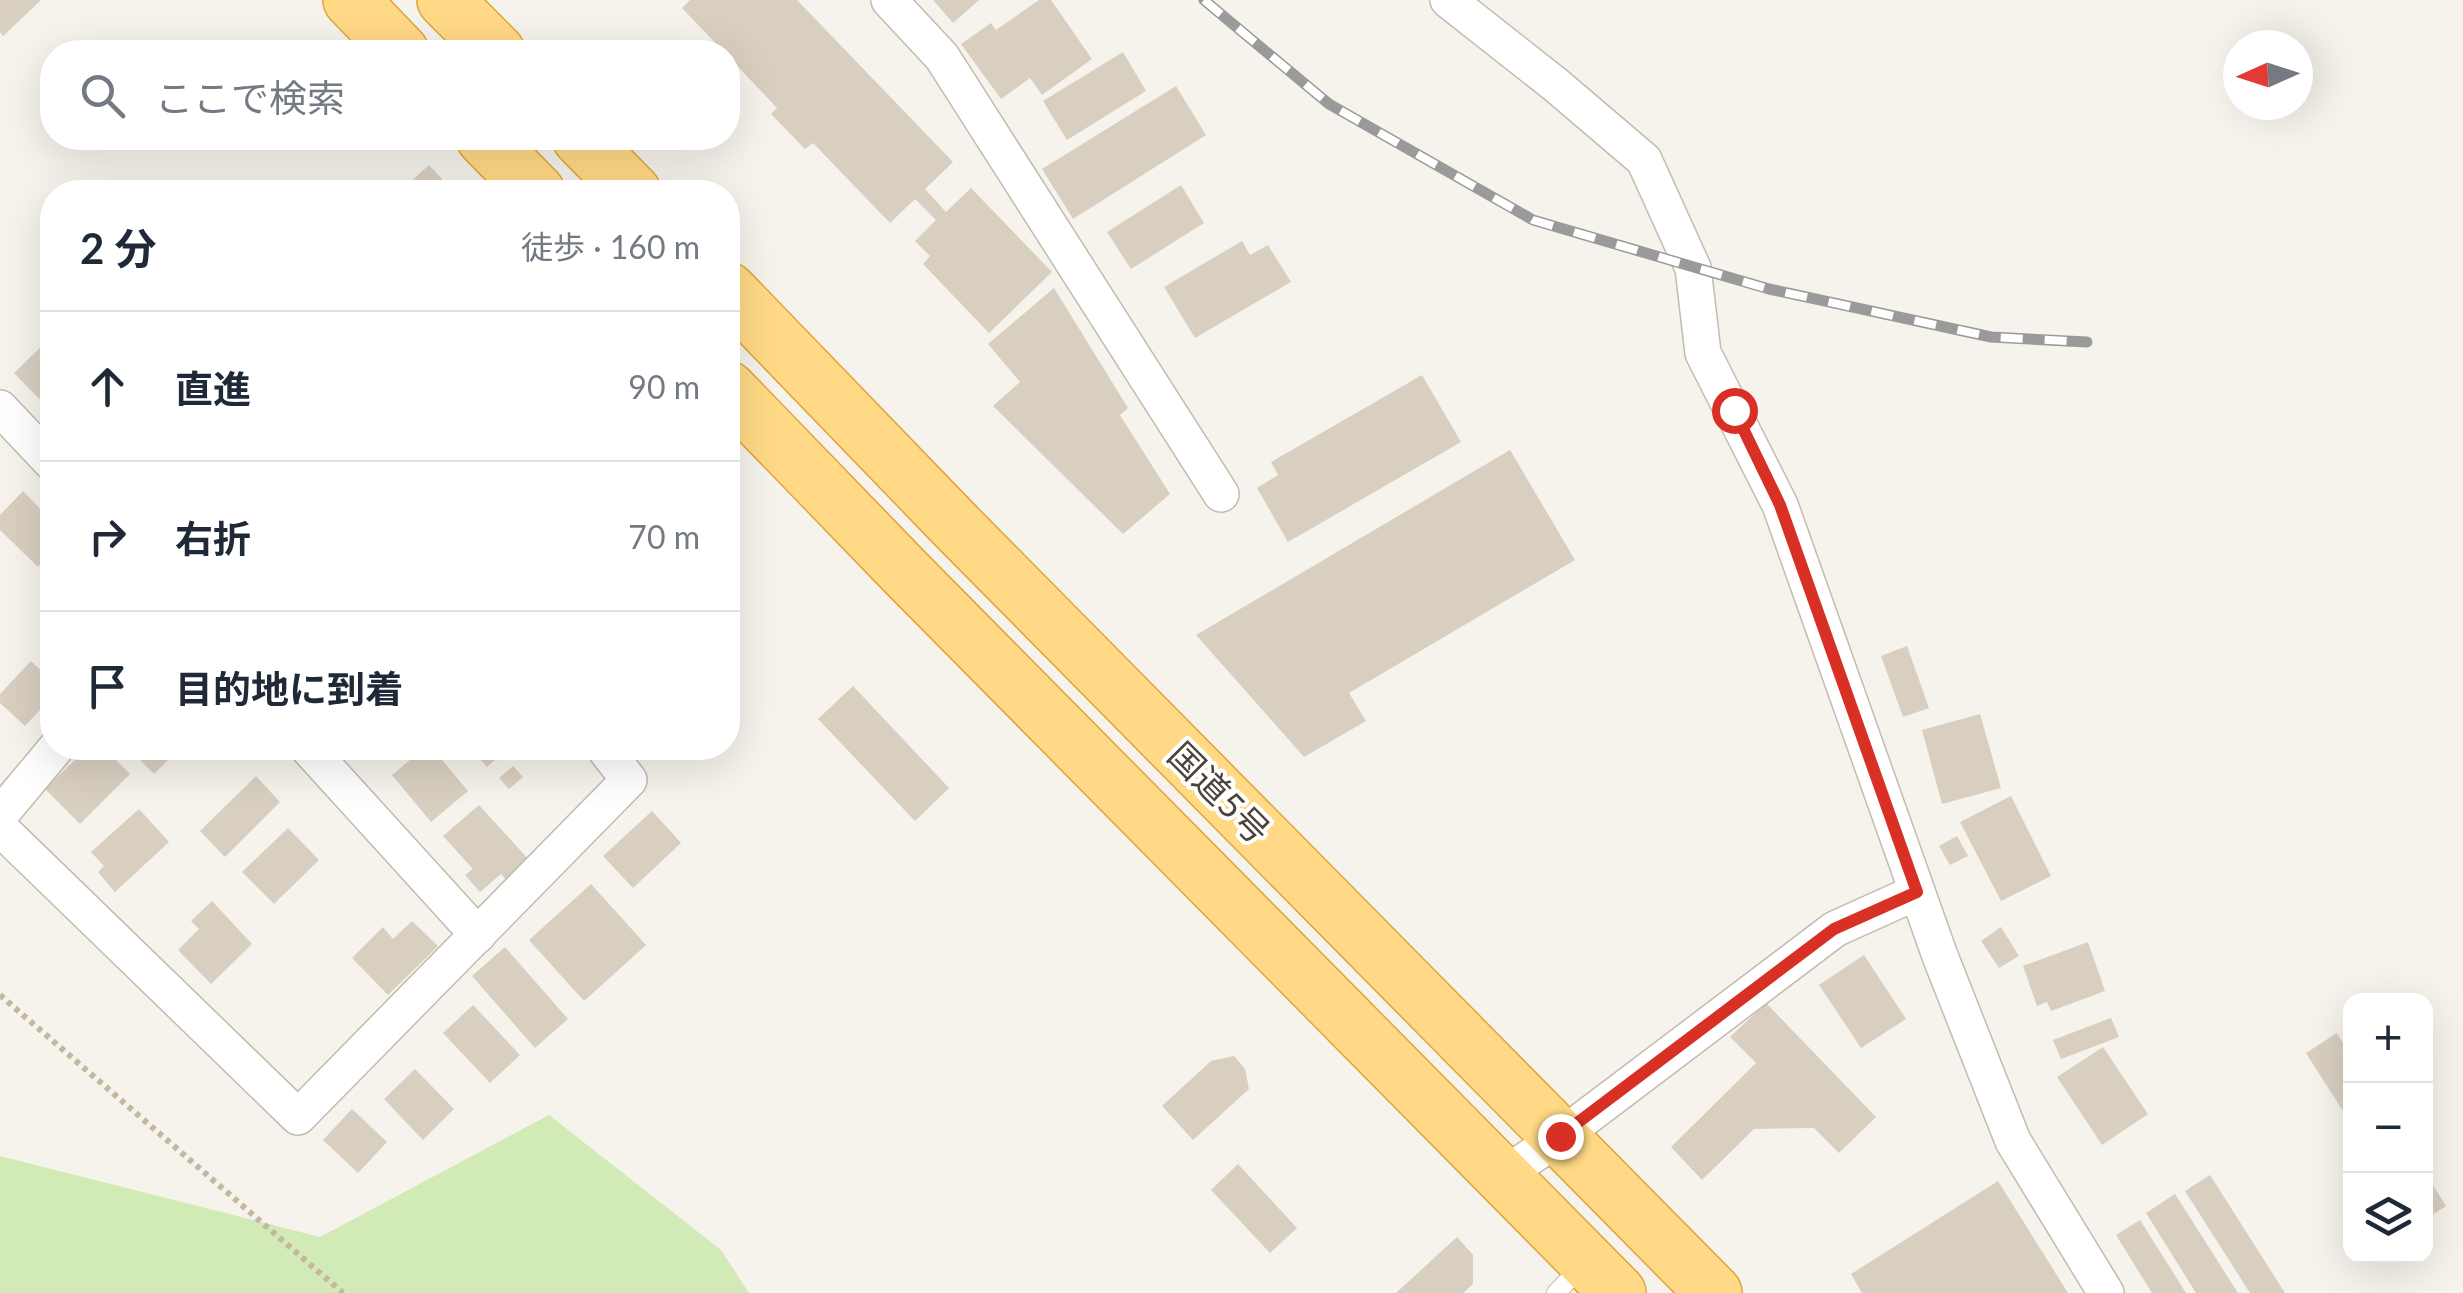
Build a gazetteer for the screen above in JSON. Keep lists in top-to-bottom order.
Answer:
{
  "streets": {
    "highway": ["国道5号"]
  },
  "north": "left",
  "page": {
    "search": "ここで検索",
    "heading": ["2 分", "徒歩 · 160 m"],
    "list": [
      ["直進", "90 m"],
      ["右折", "70 m"],
      "目的地に到着"
    ],
    "map_buttons": ["+", "−"]
  }
}
